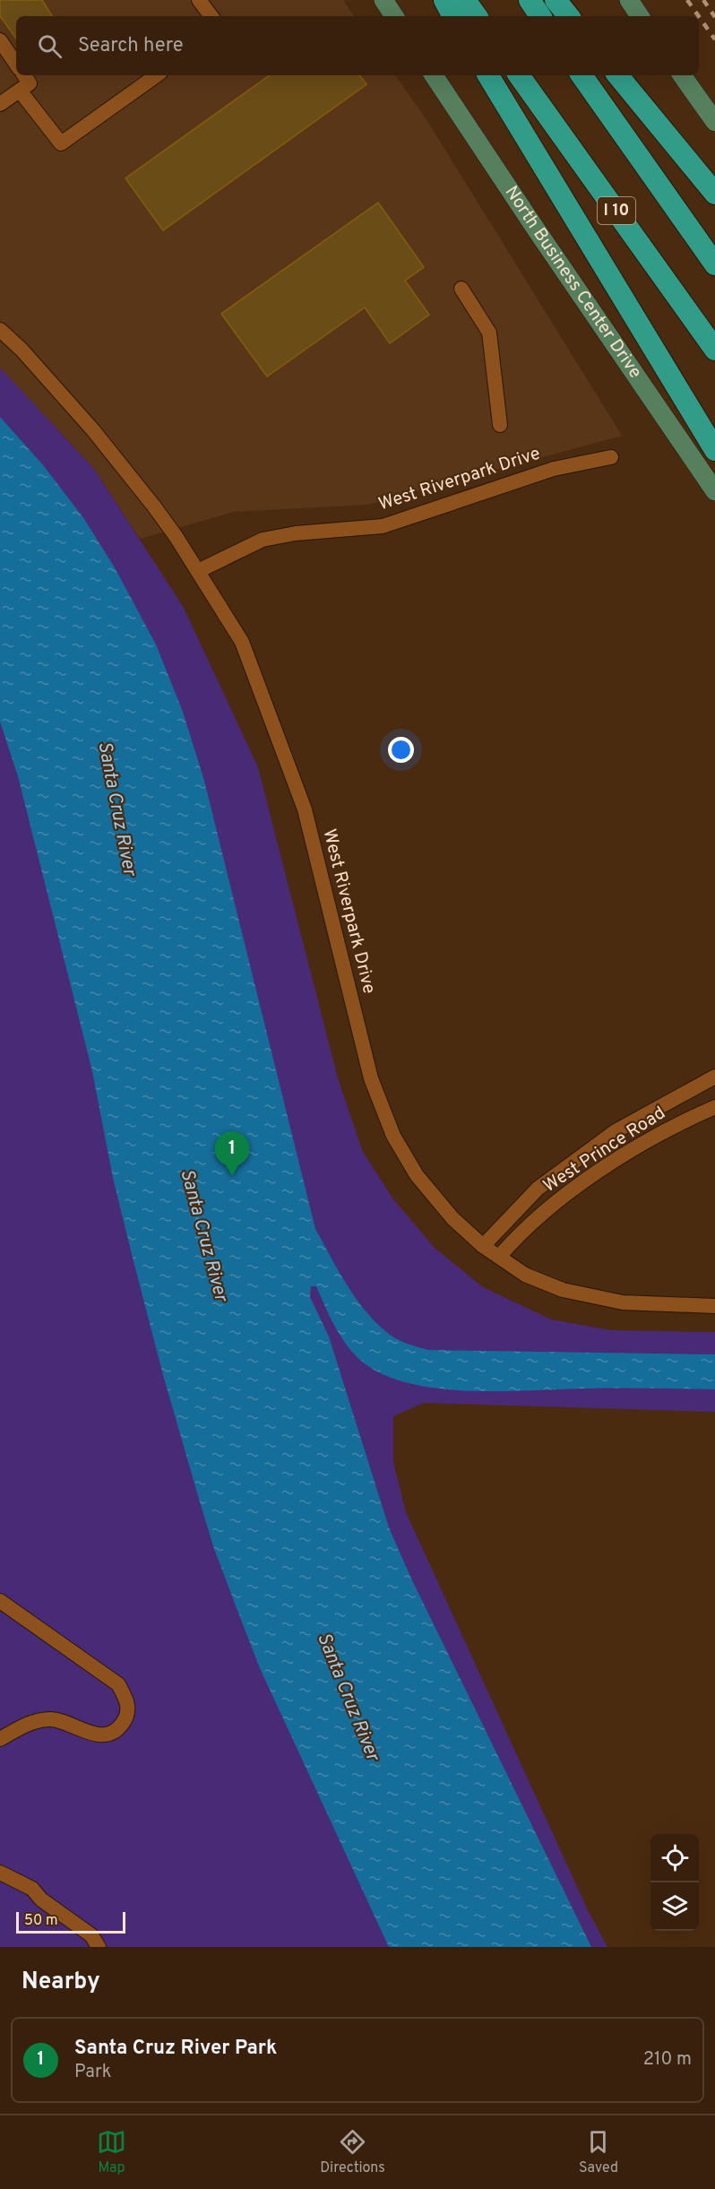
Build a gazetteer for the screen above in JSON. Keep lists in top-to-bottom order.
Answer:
{
  "streets": {
    "highway": ["I 10"],
    "main road": ["North Business Center Drive"],
    "street": ["West Riverpark Drive", "West Prince Road"]
  },
  "crossings": [
    ["West Riverpark Drive", "West Prince Road"]
  ],
  "water": ["Santa Cruz River"],
  "scale_bar": "50 m",
  "page": {
    "search": "Search here",
    "pins": "1",
    "scale": "50 m",
    "heading": "Nearby",
    "list": [
      {
        "mark": "1",
        "name": "Santa Cruz River Park",
        "note": "Park",
        "value": "210 m"
      }
    ],
    "nav": ["Map", "Directions", "Saved"]
  }
}
